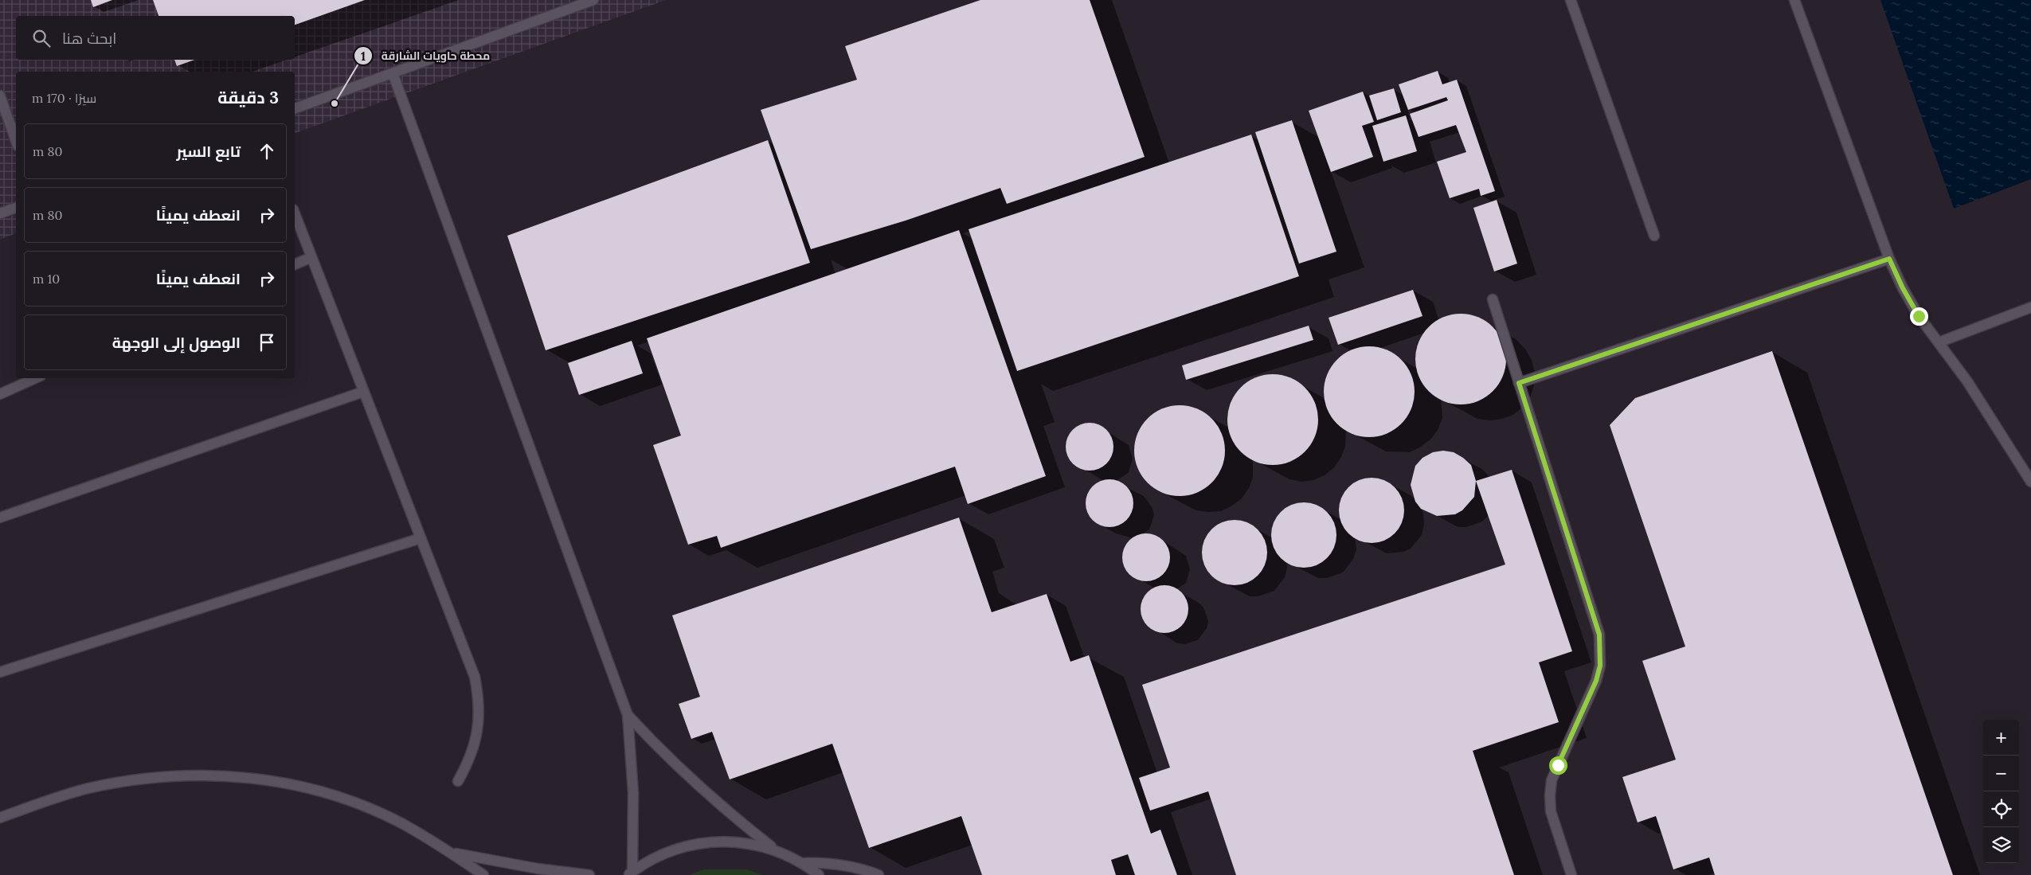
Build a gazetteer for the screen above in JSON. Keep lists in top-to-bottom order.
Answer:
{
  "places": ["محطة حاويات الشارقة"],
  "page": {
    "search": "ابحث هنا",
    "heading": ["3 دقيقة", "سيرًا · 170 m"],
    "list": [
      ["تابع السير", "80 m"],
      ["انعطف يمينًا", "80 m"],
      ["انعطف يمينًا", "10 m"],
      "الوصول إلى الوجهة"
    ],
    "map_buttons": ["+", "−"]
  }
}
